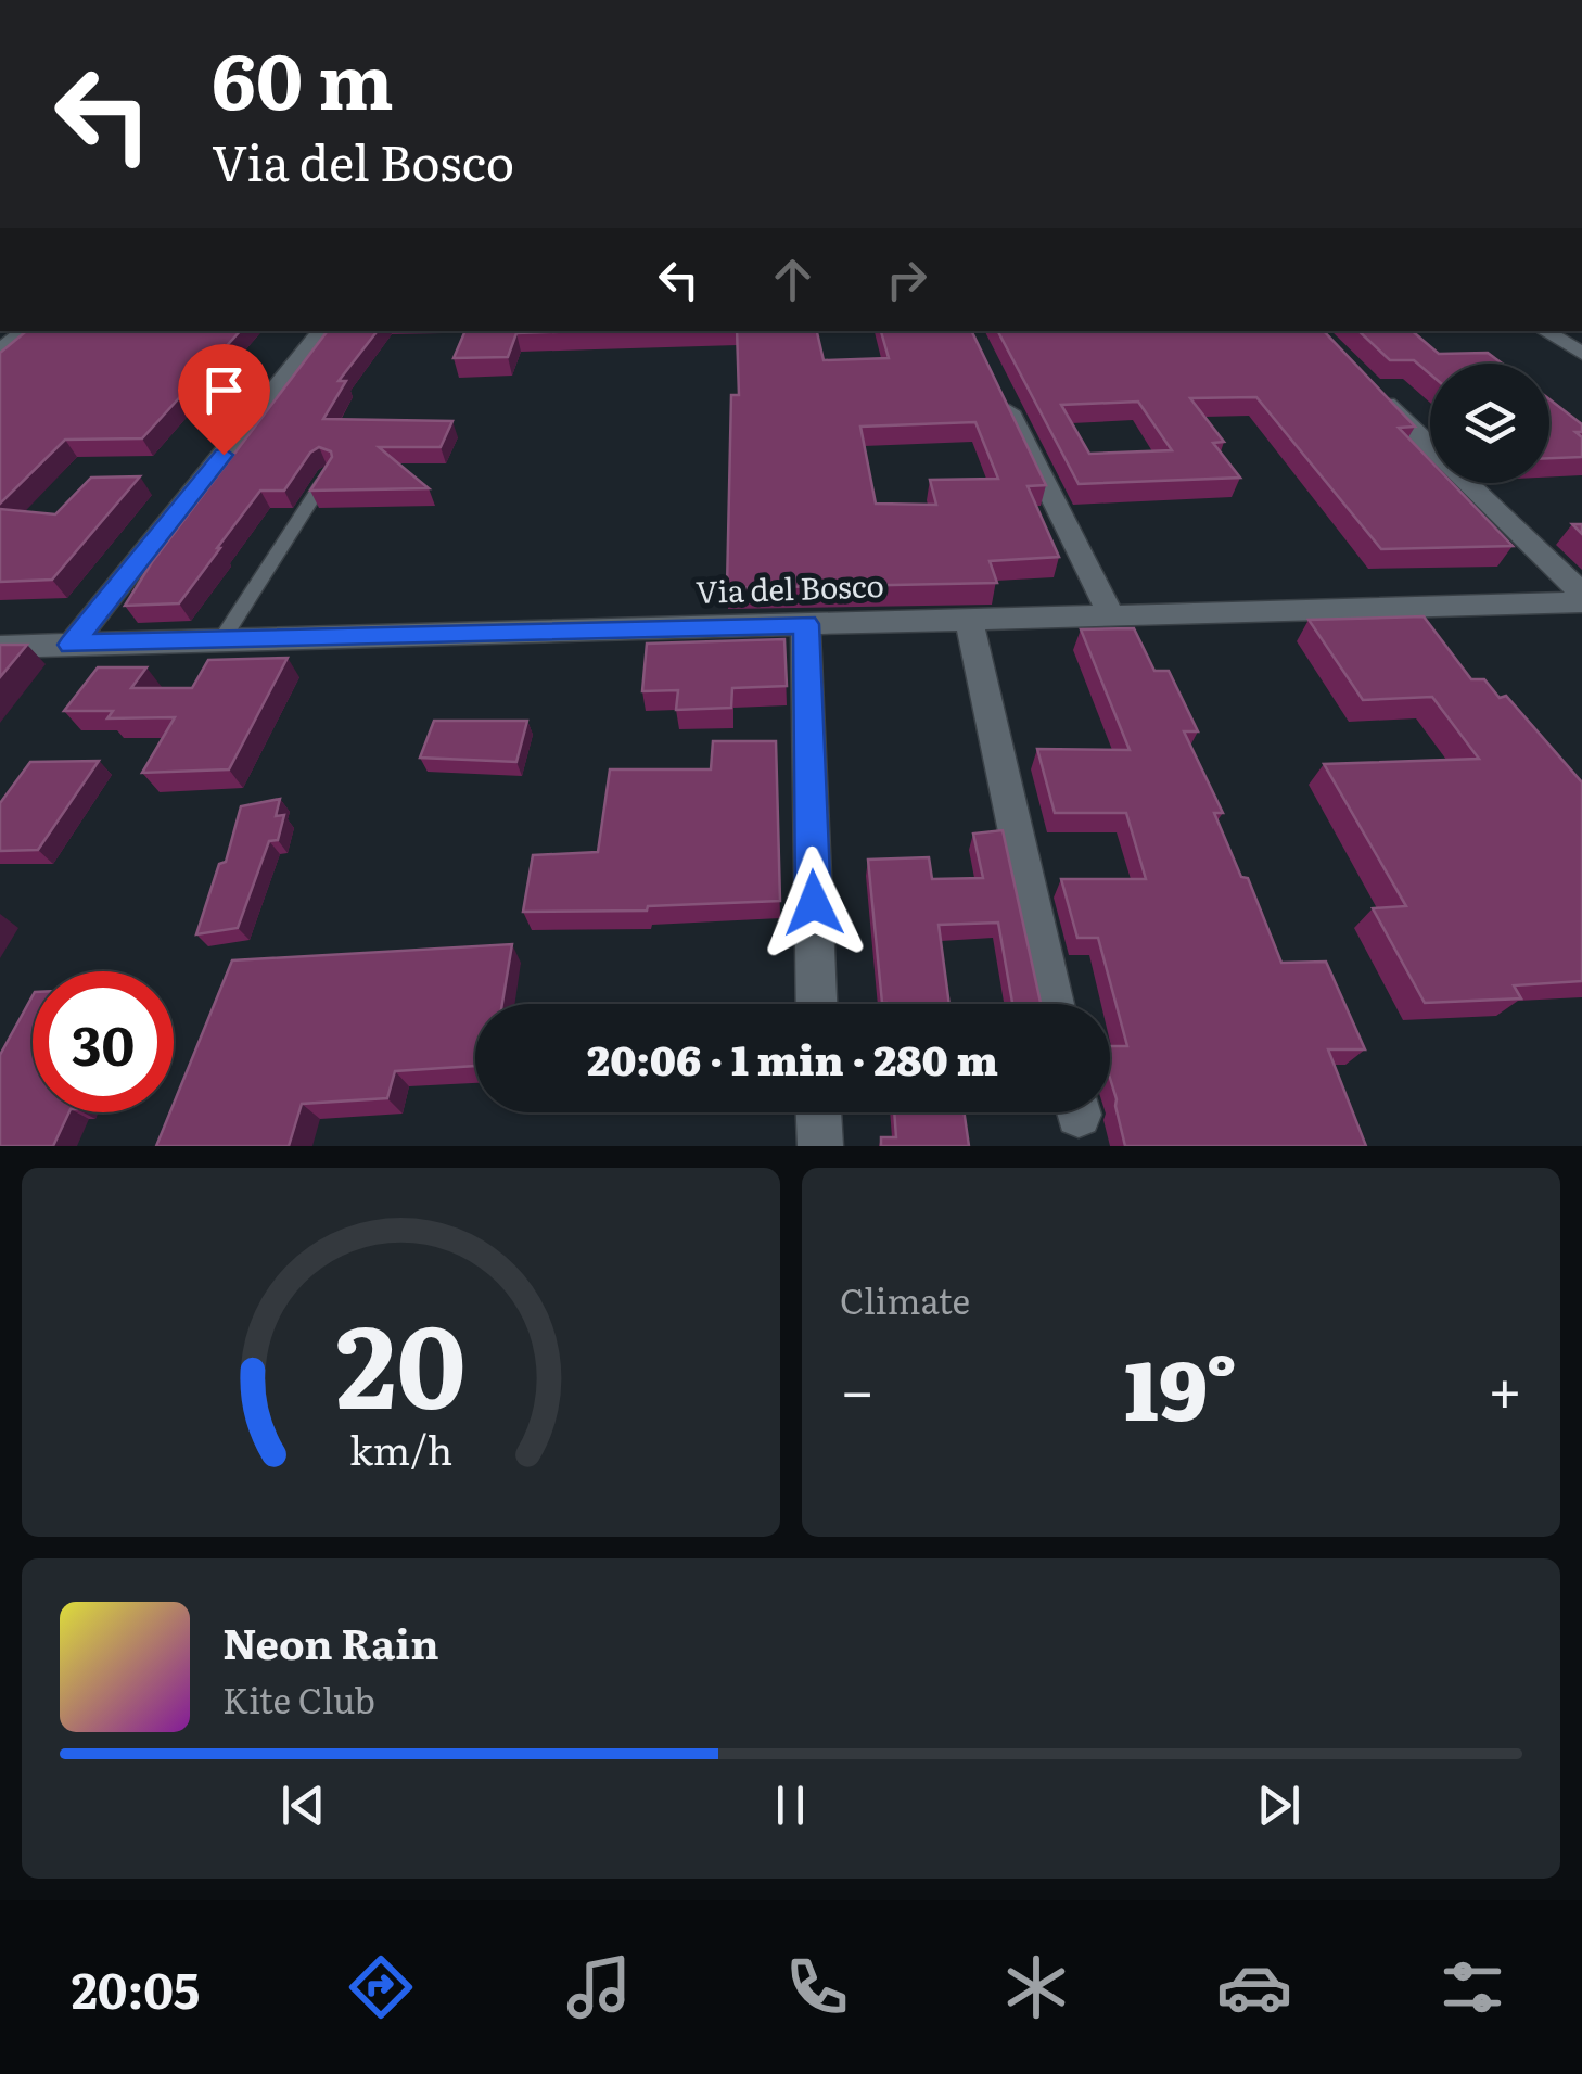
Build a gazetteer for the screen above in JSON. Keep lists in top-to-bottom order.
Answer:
{
  "streets": {
    "street": ["Via del Bosco"]
  },
  "page": {
    "turn": ["60 m", "Via del Bosco"],
    "limit": "30",
    "trip": "20:06 · 1 min · 280 m",
    "tile": "Climate",
    "heat": ["−", "19°", "+"],
    "song": ["Neon Rain", "Kite Club"],
    "tabs": "20:05",
    "gauge": ["20", "km/h"]
  }
}
